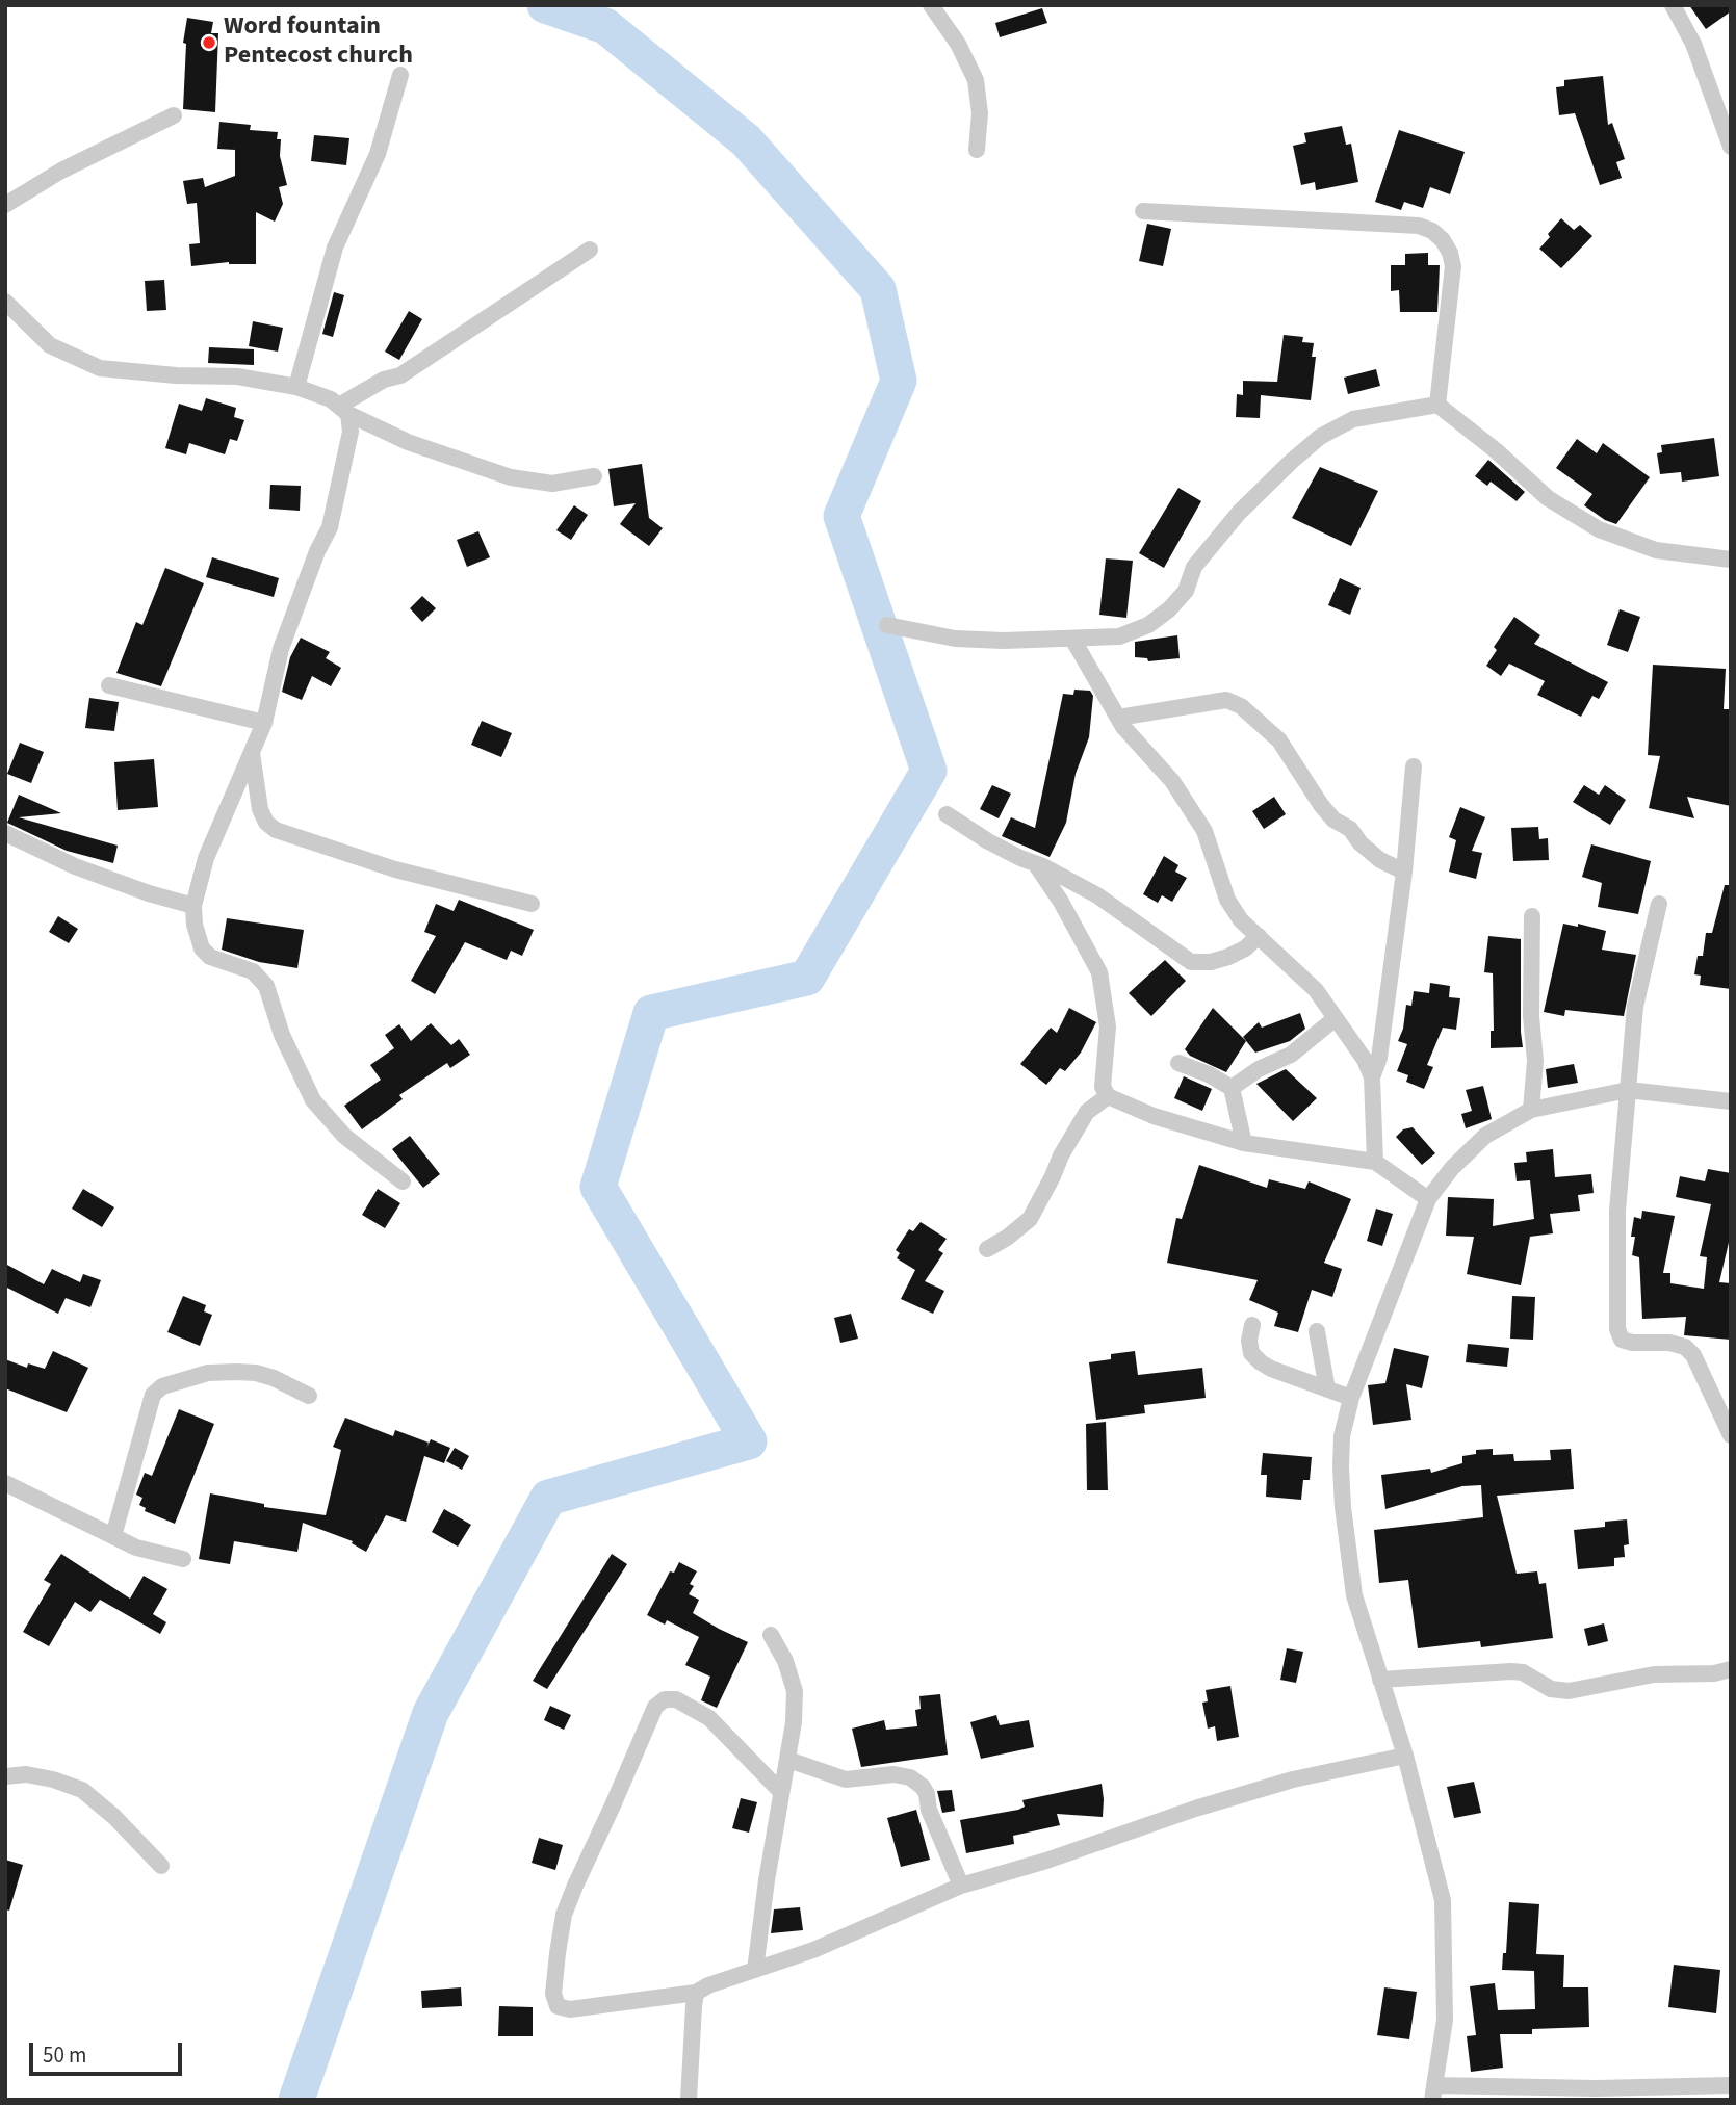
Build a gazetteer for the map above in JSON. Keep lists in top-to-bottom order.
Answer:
{
  "places": ["Word fountain Pentecost church"],
  "scale_bar": "50 m"
}
